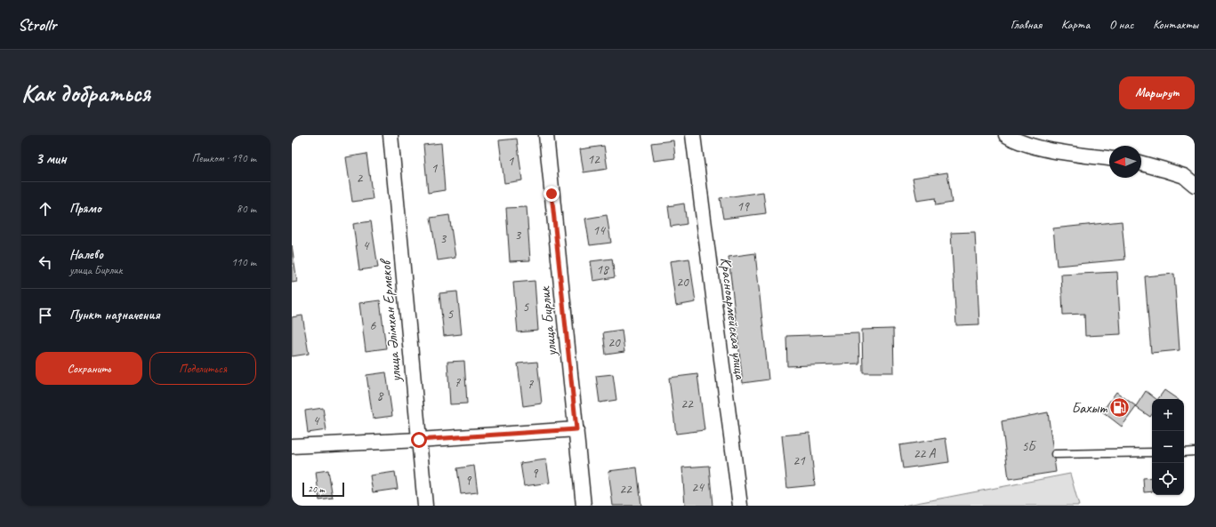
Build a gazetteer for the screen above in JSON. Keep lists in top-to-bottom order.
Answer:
{
  "streets": {
    "street": ["Красноармейская улица", "улица Әлімхан Ермеков", "улица Бирлик"]
  },
  "places": {
    "fuel station": ["Бахыт"]
  },
  "house_numbers": [
    "12",
    "1",
    "1",
    "2",
    "19",
    "14",
    "3",
    "3",
    "4",
    "18",
    "20",
    "5",
    "5",
    "6",
    "20",
    "7",
    "7",
    "8",
    "22",
    "4",
    "5Б",
    "22 А",
    "21",
    "9",
    "9",
    "24",
    "22"
  ],
  "scale_bar": "20 m",
  "north": "left",
  "page": {
    "header": "Strollr",
    "nav": [
      "Главная",
      "Карта",
      "О нас",
      "Контакты"
    ],
    "buttons": [
      "Маршрут",
      ["Сохранить", "Поделиться"]
    ],
    "title": "Как добраться",
    "heading": ["3 мин", "Пешком · 190 m"],
    "list": [
      ["Прямо", "80 m"],
      ["Налево", "улица Бирлик", "110 m"],
      "Пункт назначения"
    ],
    "map_buttons": ["+", "−"],
    "scale": "20 m"
  }
}
